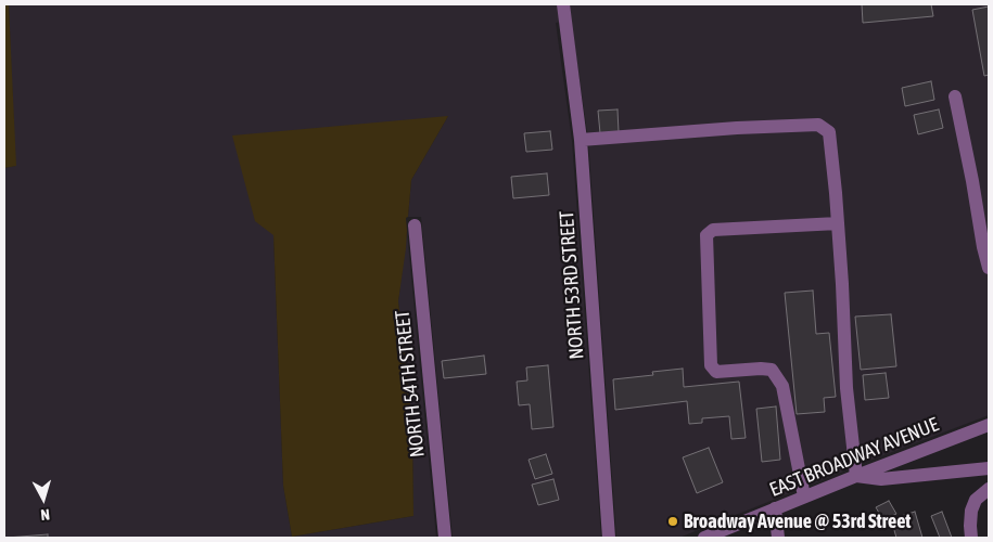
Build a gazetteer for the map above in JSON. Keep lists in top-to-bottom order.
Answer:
{
  "streets": {
    "street": ["NORTH 53RD STREET", "NORTH 54TH STREET", "EAST BROADWAY AVENUE"]
  },
  "places": ["Broadway Avenue @ 53rd Street"],
  "north": "bottom"
}
